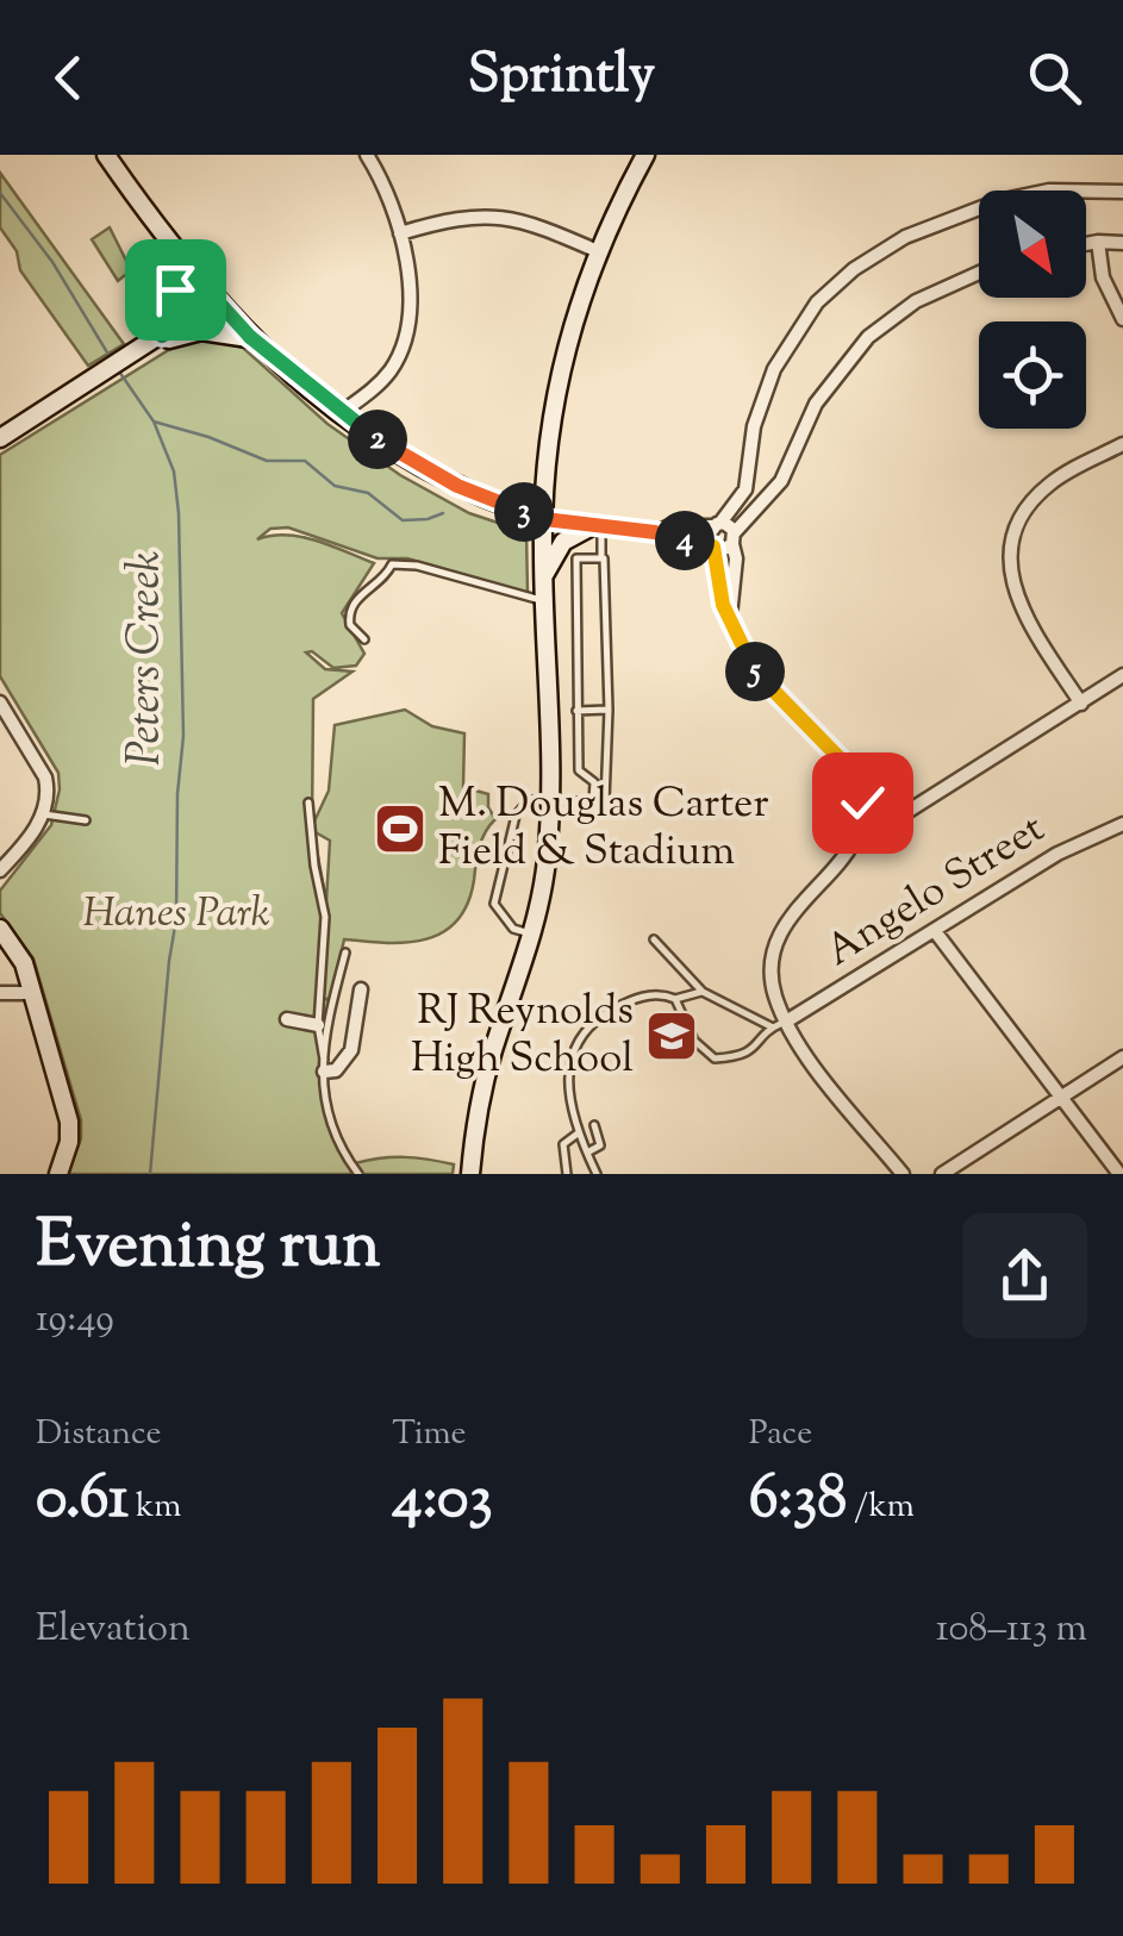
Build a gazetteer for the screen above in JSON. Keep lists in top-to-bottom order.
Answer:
{
  "streets": {
    "street": ["Angelo Street"]
  },
  "water": ["Peters Creek"],
  "parks": ["Hanes Park"],
  "places": {
    "sports": ["M. Douglas Carter Field & Stadium"],
    "school or university": ["RJ Reynolds High School"]
  },
  "north": "bottom right",
  "page": {
    "header": "Sprintly",
    "pins": [
      "2",
      "3",
      "4",
      "5"
    ],
    "heading": ["Evening run", "19:49"],
    "stats": [
      ["Distance", "0.61 km"],
      ["Time", "4:03"],
      ["Pace", "6:38 /km"]
    ],
    "chart": ["Elevation", "108–113 m"]
  }
}
